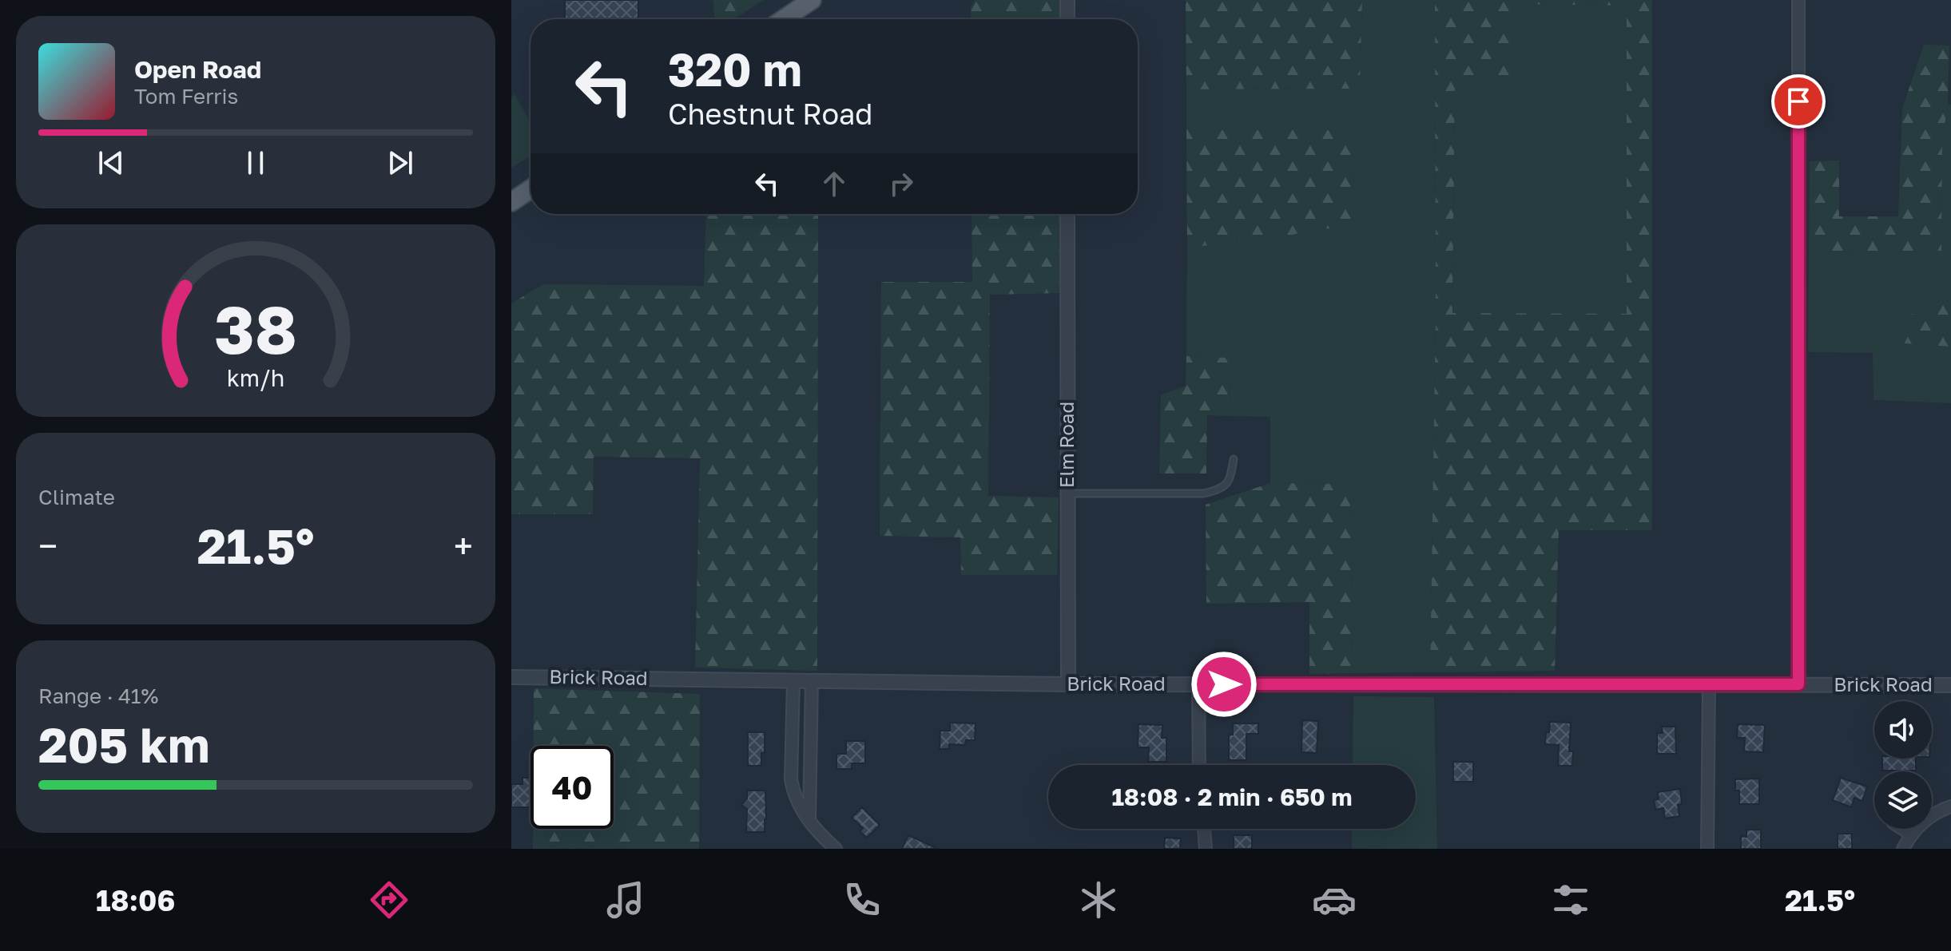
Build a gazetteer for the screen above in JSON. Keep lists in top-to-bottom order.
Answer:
{
  "streets": {
    "street": ["Elm Road", "Brick Road"]
  },
  "crossings": [
    ["Elm Road", "Brick Road"]
  ],
  "page": {
    "turn": ["320 m", "Chestnut Road"],
    "song": ["Open Road", "Tom Ferris"],
    "tile": [
      "Climate",
      ["Range · 41%", "205 km"]
    ],
    "heat": ["−", "21.5°", "+"],
    "limit": "40",
    "trip": "18:08 · 2 min · 650 m",
    "tabs": ["18:06", "21.5°"],
    "gauge": ["38", "km/h"]
  }
}
